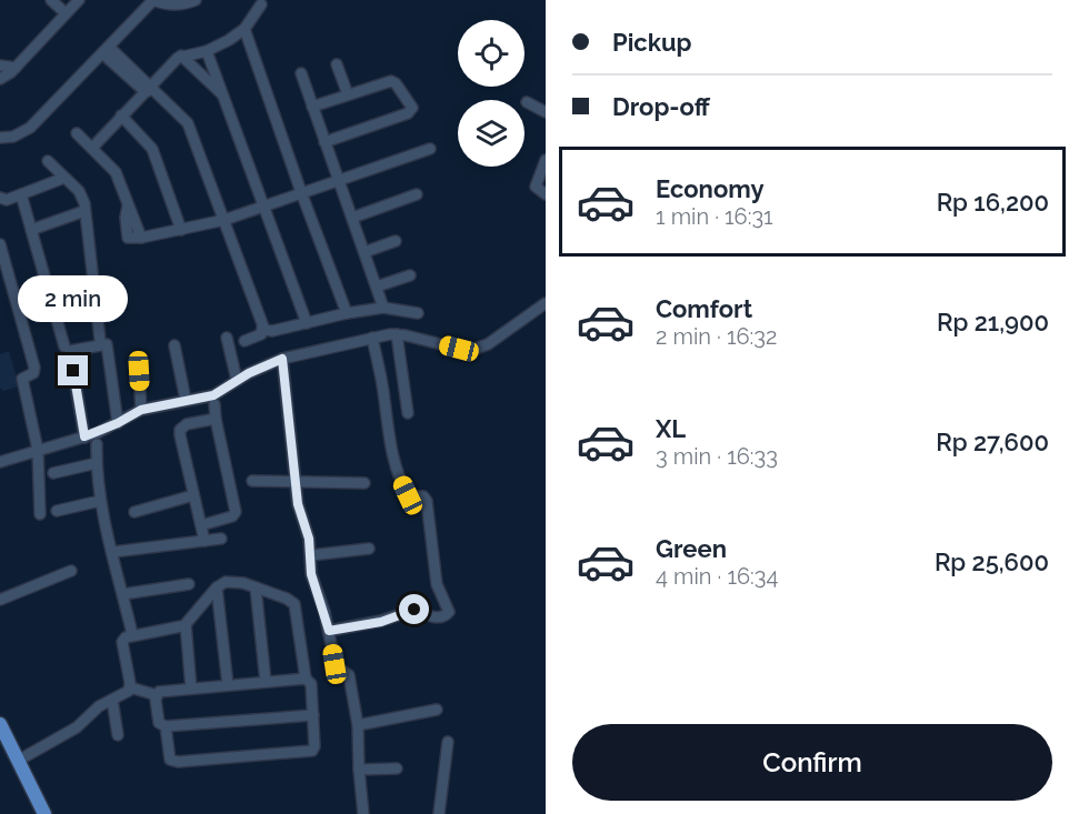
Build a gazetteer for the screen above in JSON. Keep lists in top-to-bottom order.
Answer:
{
  "page": {
    "banner": ["Pickup", "Drop-off"],
    "list": [
      {
        "name": "Economy",
        "note": "1 min · 16:31",
        "value": "Rp 16,200"
      },
      {
        "name": "Comfort",
        "note": "2 min · 16:32",
        "value": "Rp 21,900"
      },
      {
        "name": "XL",
        "note": "3 min · 16:33",
        "value": "Rp 27,600"
      },
      {
        "name": "Green",
        "note": "4 min · 16:34",
        "value": "Rp 25,600"
      }
    ],
    "bubble": "2 min",
    "buttons": "Confirm"
  }
}
